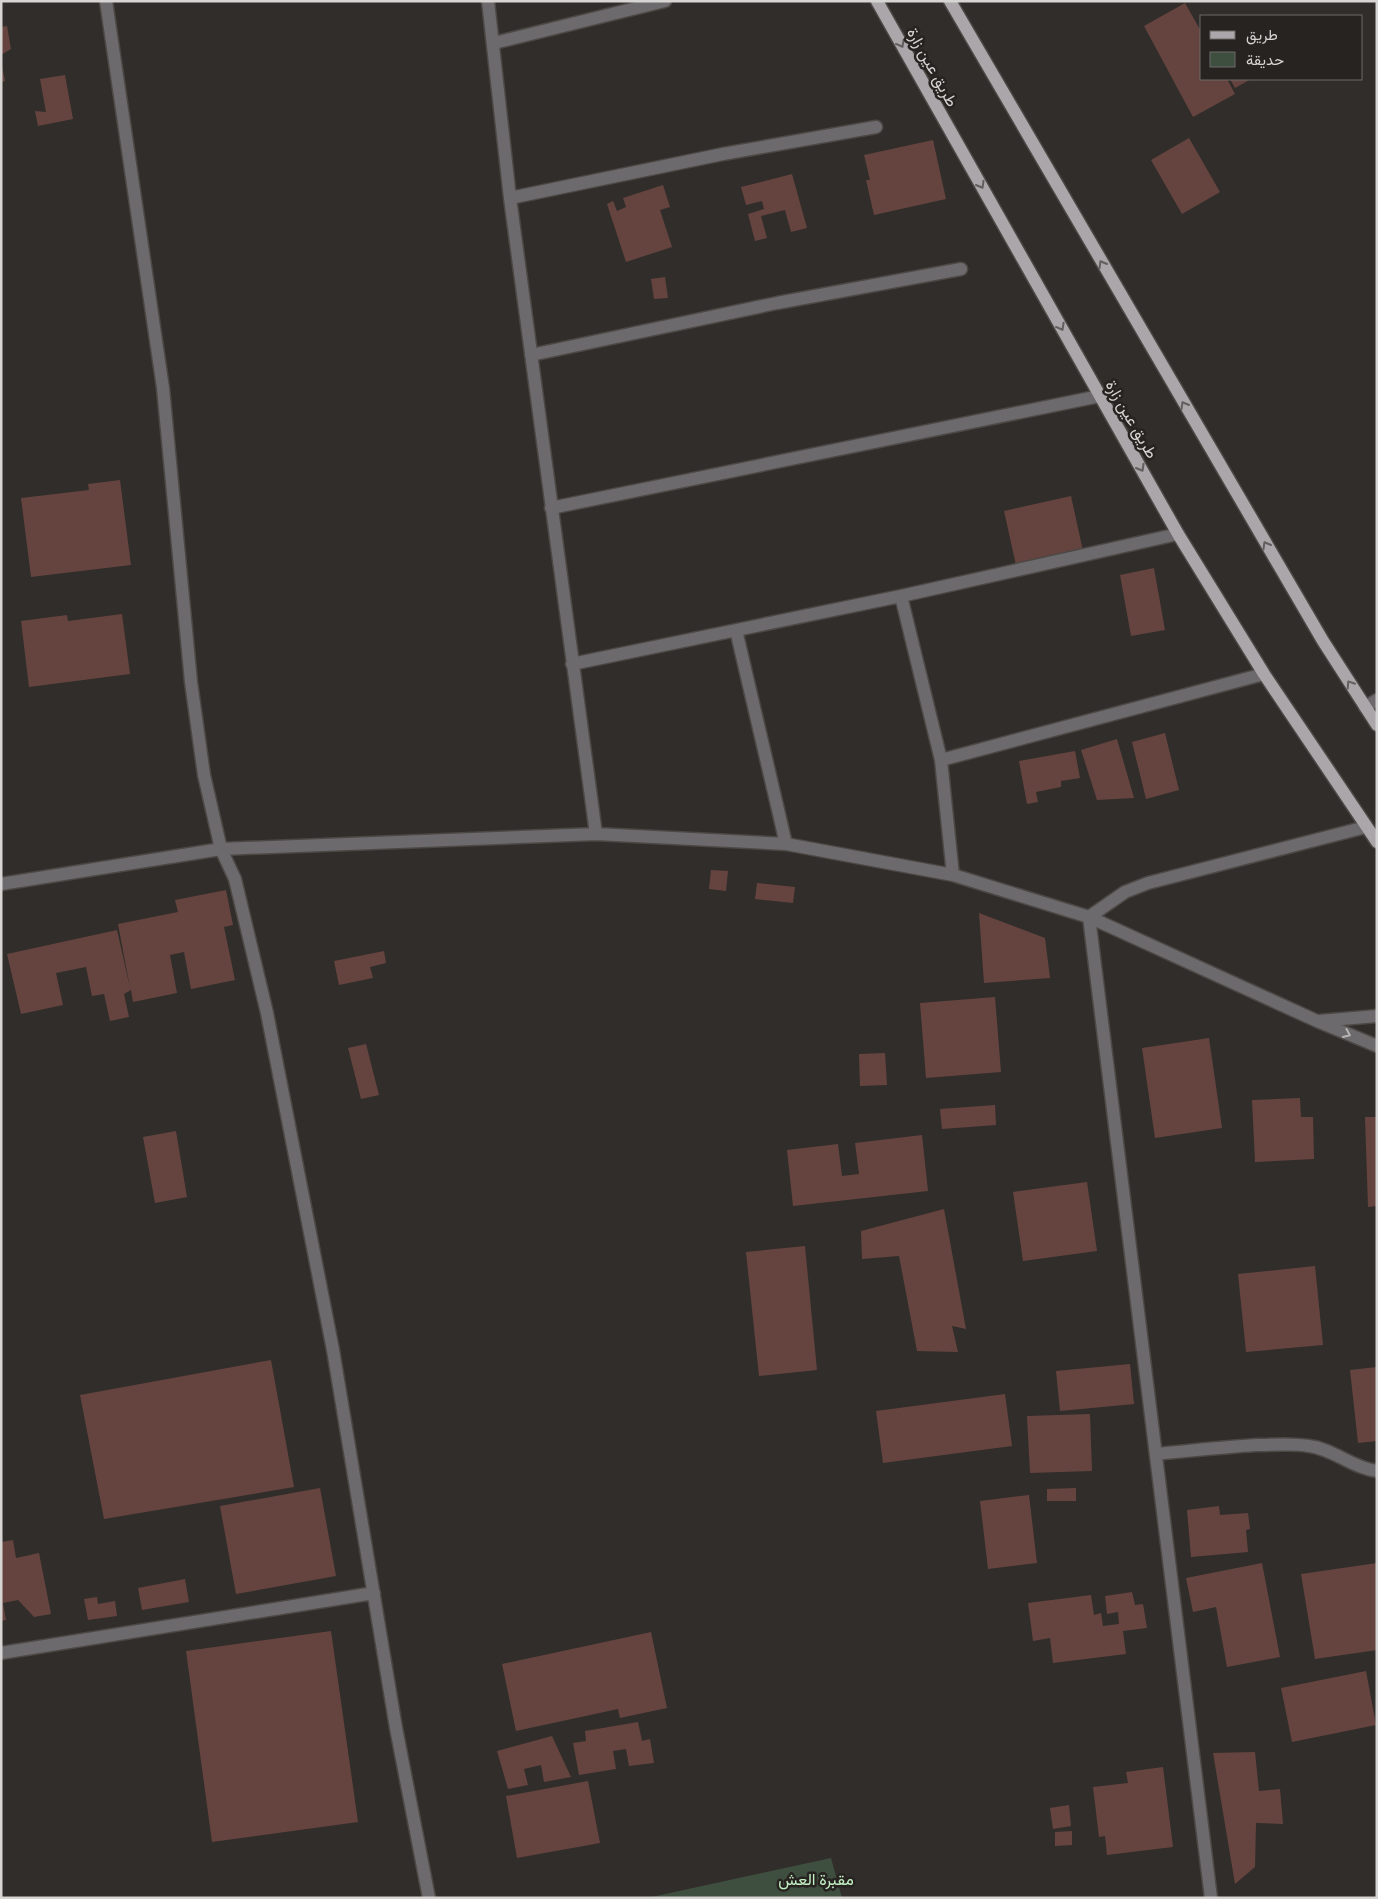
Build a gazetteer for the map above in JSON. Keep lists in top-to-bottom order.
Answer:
{
  "streets": {
    "main road": ["طريق عين زارة"]
  },
  "parks": ["مقبرة العش"],
  "legend": ["طريق", "حديقة"]
}
